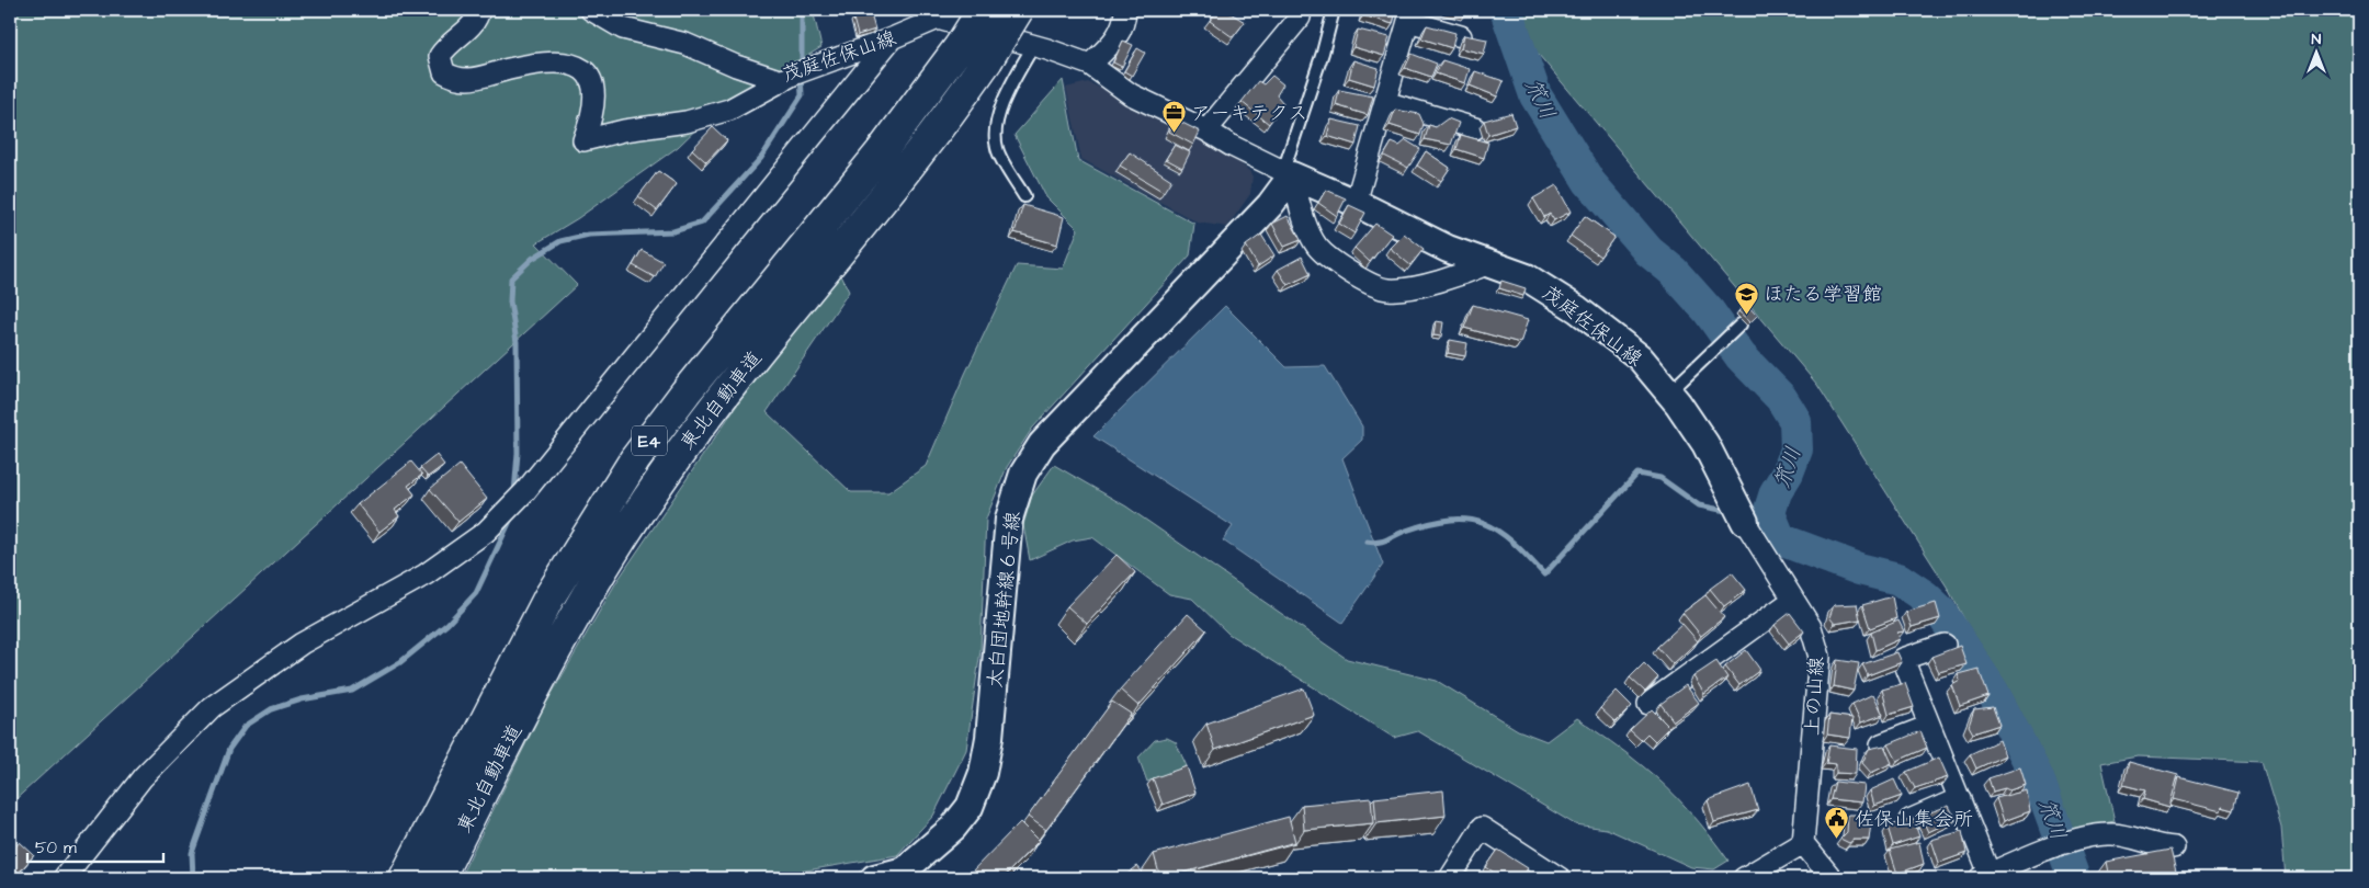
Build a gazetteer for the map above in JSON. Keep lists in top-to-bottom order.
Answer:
{
  "streets": {
    "highway": ["東北自動車道", "E4"],
    "street": ["茂庭佐保山線", "太白団地幹線６号線", "上の山線"]
  },
  "crossings": [
    ["茂庭佐保山線", "太白団地幹線６号線"],
    ["茂庭佐保山線", "上の山線"]
  ],
  "water": ["笊川"],
  "places": {
    "office": ["アーキテクス"],
    "school or university": ["ほたる学習館"],
    "public building": ["佐保山集会所"]
  },
  "scale_bar": "50 m",
  "north": "top"
}
